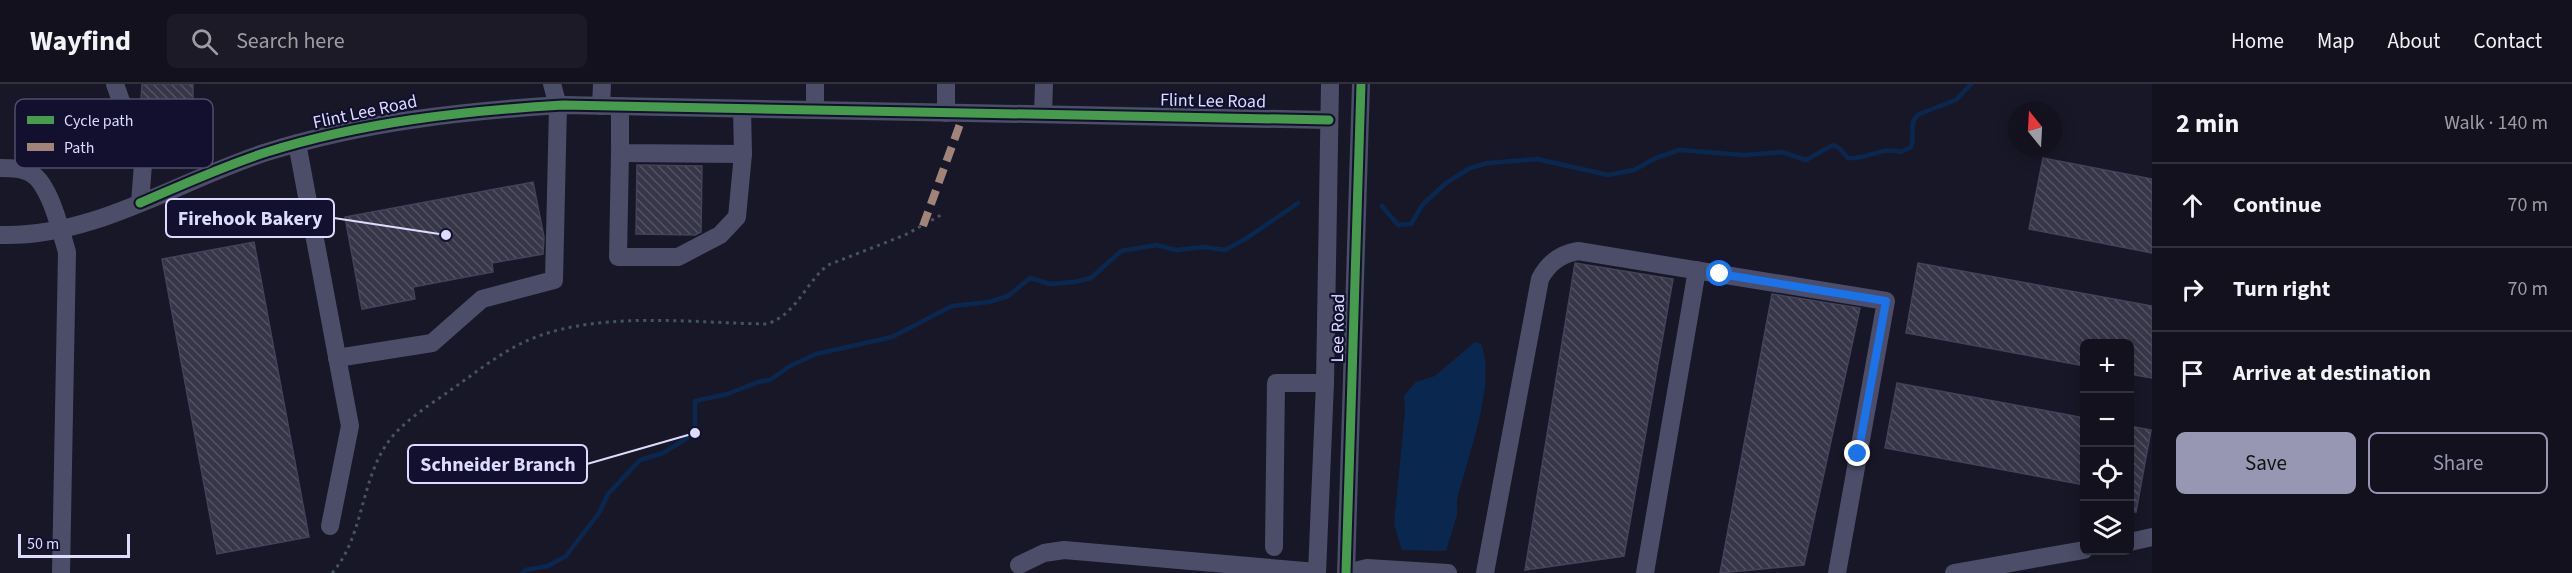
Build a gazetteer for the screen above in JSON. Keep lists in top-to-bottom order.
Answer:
{
  "streets": {
    "street": ["Flint Lee Road", "Lee Road"]
  },
  "crossings": [
    ["Flint Lee Road", "Lee Road"]
  ],
  "places": ["Firehook Bakery", "Schneider Branch"],
  "legend": ["Cycle path", "Path"],
  "scale_bar": "50 m",
  "north": "top",
  "page": {
    "header": "Wayfind",
    "search": "Search here",
    "nav": [
      "Home",
      "Map",
      "About",
      "Contact"
    ],
    "heading": ["2 min", "Walk · 140 m"],
    "list": [
      ["Continue", "70 m"],
      ["Turn right", "70 m"],
      "Arrive at destination"
    ],
    "map_buttons": ["+", "−"],
    "buttons": ["Save", "Share"],
    "scale": "50 m"
  }
}
